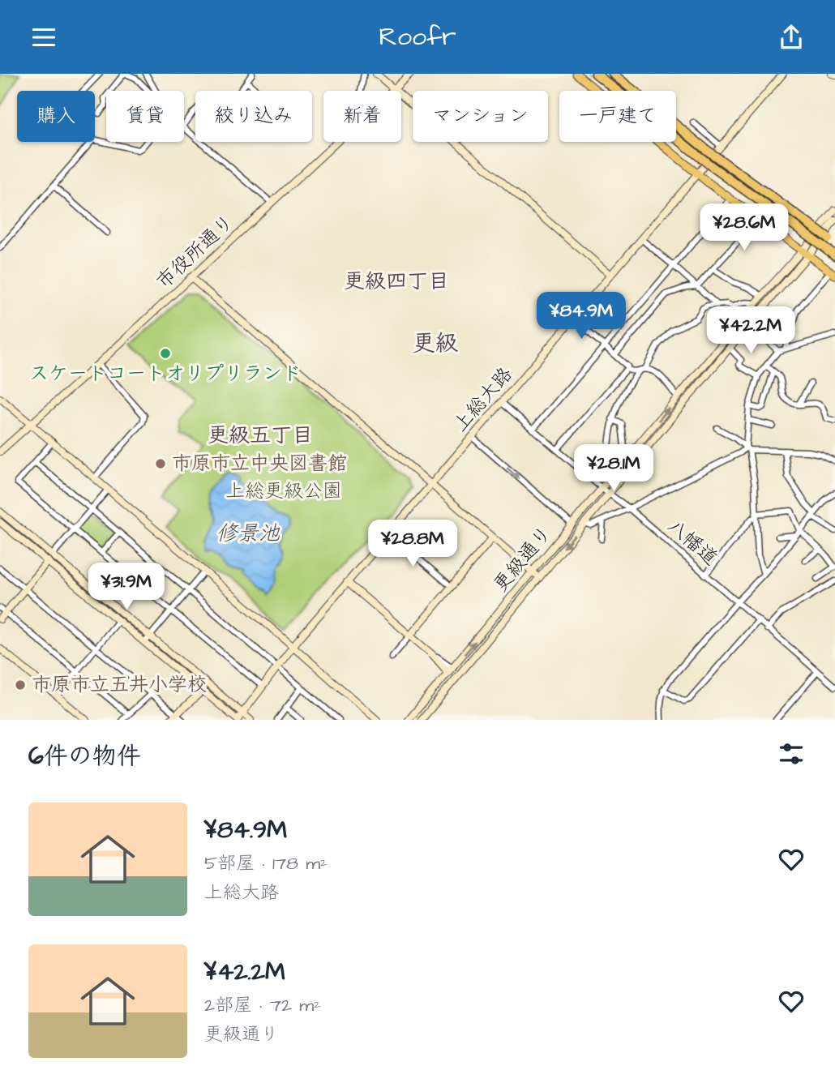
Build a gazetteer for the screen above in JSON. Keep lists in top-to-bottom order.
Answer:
{
  "streets": {
    "street": [
      "市役所通り",
      "上総大路",
      "八幡道",
      "更級通り"
    ]
  },
  "crossings": [
    ["上総大路", "八幡道"],
    ["八幡道", "更級通り"]
  ],
  "districts": ["更級四丁目", "更級", "更級五丁目"],
  "water": ["修景池"],
  "parks": ["上総更級公園"],
  "places": ["スケートコートオリプリランド", "市原市立中央図書館", "市原市立五井小学校"],
  "page": {
    "header": "Roofr",
    "chip": [
      "購入",
      "賃貸",
      "絞り込み",
      "新着",
      "マンション",
      "一戸建て"
    ],
    "price": [
      "¥28.6M",
      "¥84.9M",
      "¥42.2M",
      "¥28.1M",
      "¥28.8M",
      "¥31.9M"
    ],
    "heading": "6件の物件",
    "list": [
      {
        "name": "¥84.9M",
        "note": "5部屋 · 178 m² · 上総大路"
      },
      {
        "name": "¥42.2M",
        "note": "2部屋 · 72 m² · 更級通り"
      }
    ]
  }
}
